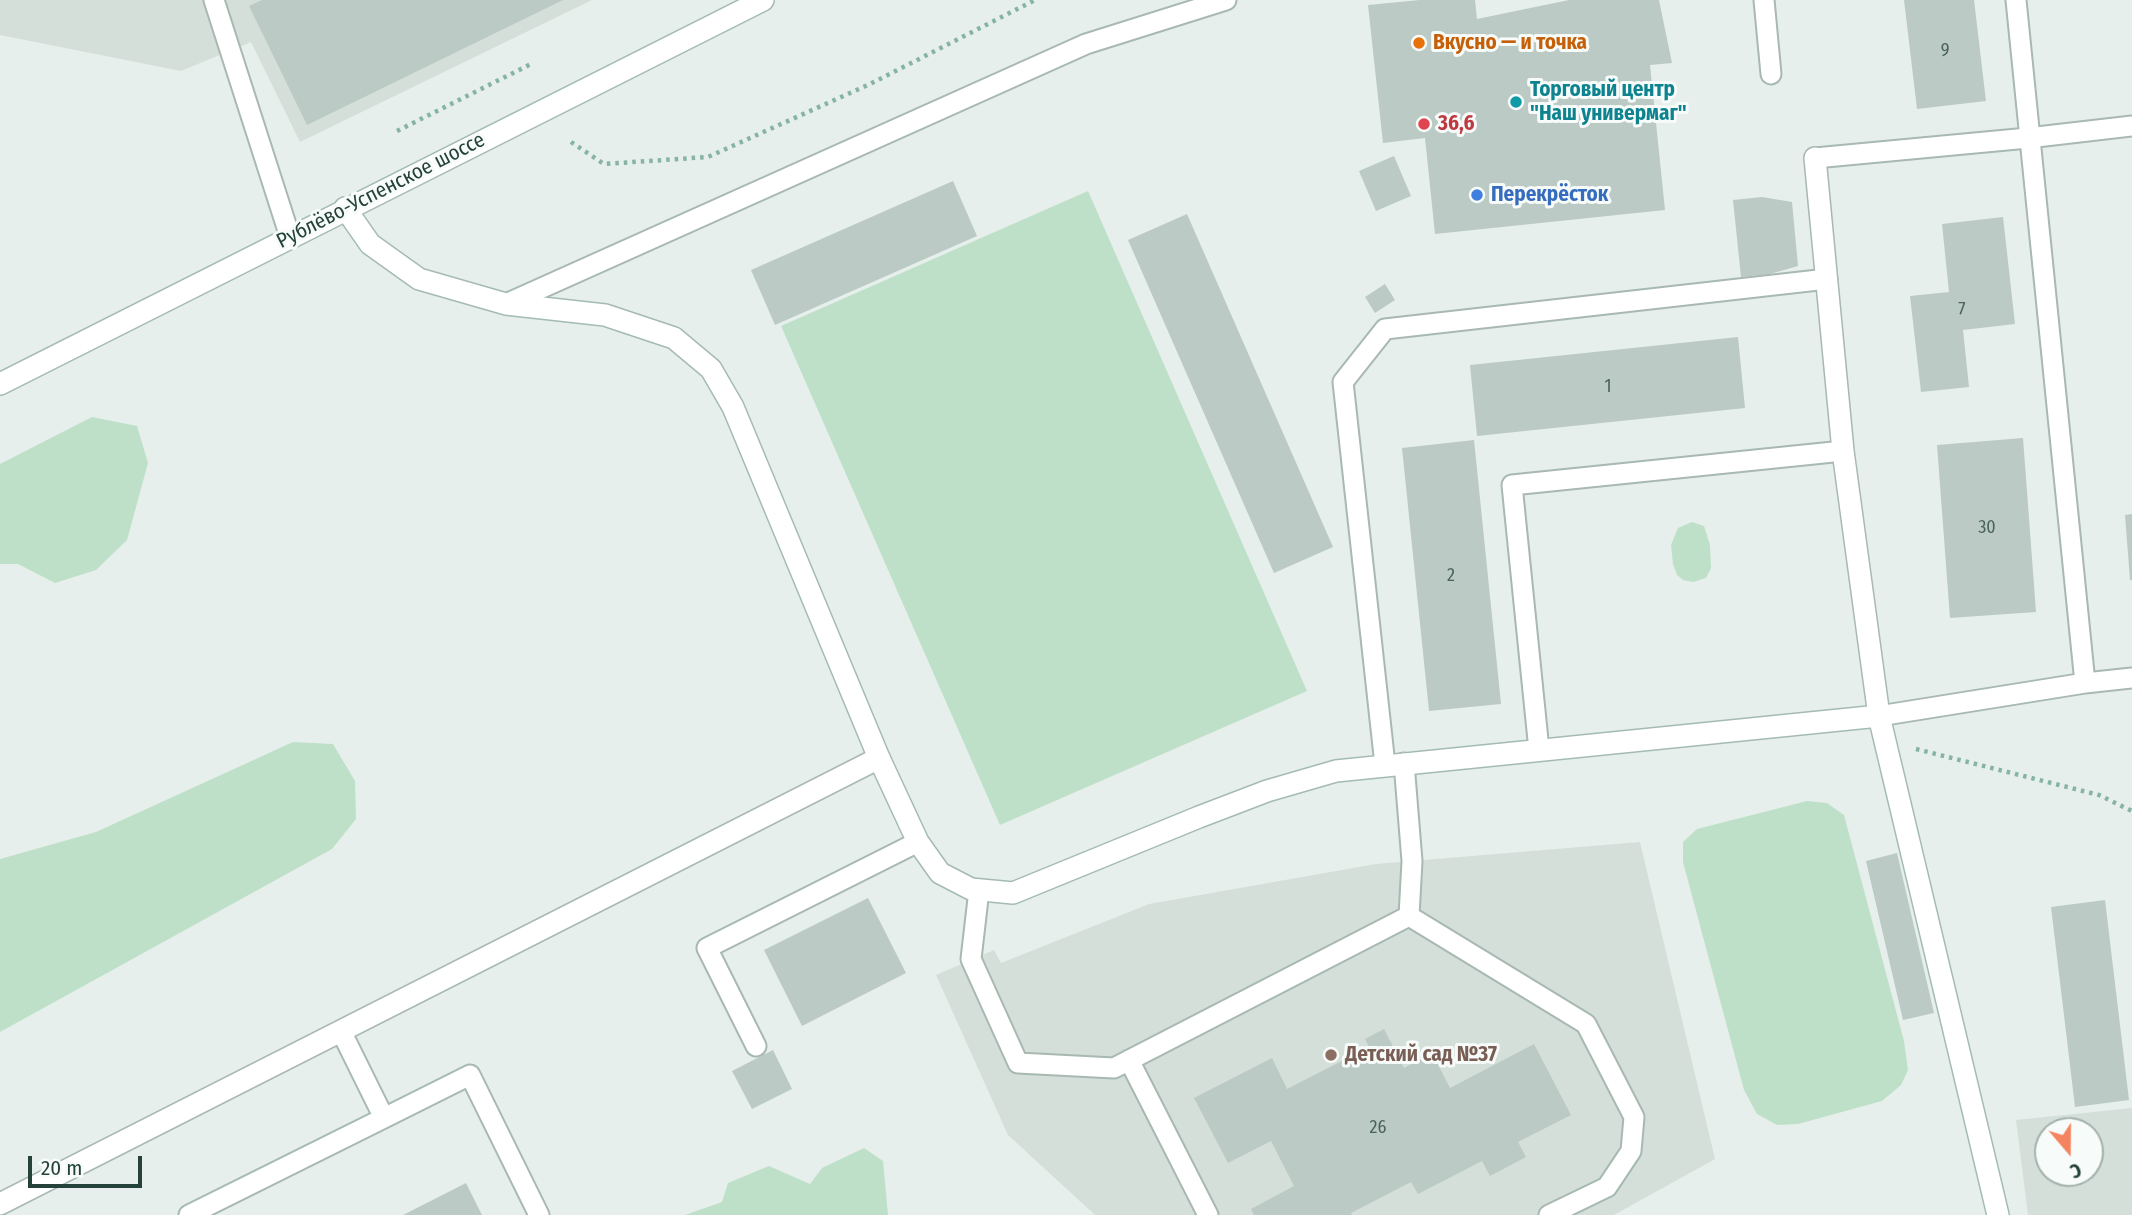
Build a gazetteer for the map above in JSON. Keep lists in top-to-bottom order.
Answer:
{
  "streets": {
    "street": ["Рублёво-Успенское шоссе"]
  },
  "places": [
    "Вкусно — и точка",
    "Торговый центр \"Наш универмаг\"",
    "36,6",
    "Перекрёсток",
    "Детский сад №37"
  ],
  "house_numbers": [
    "9",
    "7",
    "1",
    "30",
    "2",
    "26"
  ],
  "scale_bar": "20 m",
  "north": "bottom"
}
